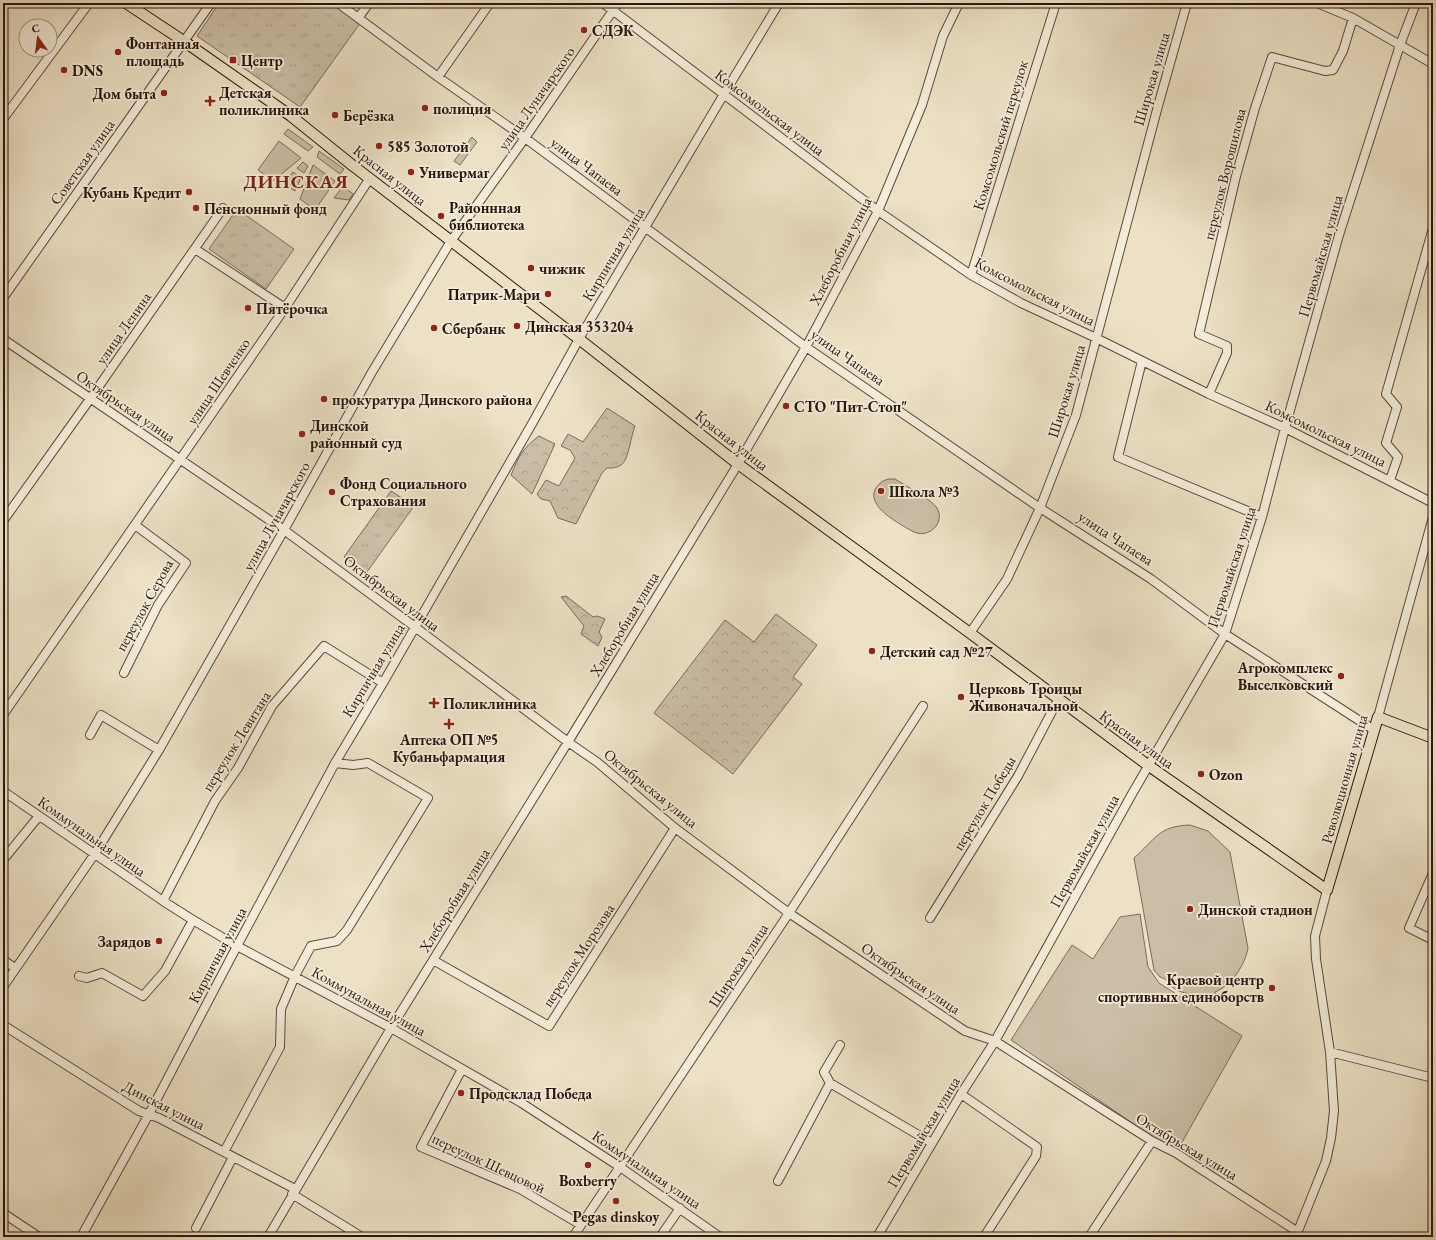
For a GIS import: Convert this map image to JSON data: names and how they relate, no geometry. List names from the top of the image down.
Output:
{
  "streets": {
    "main road": ["Красная улица", "Революционная улица"],
    "street": [
      "Широкая улица",
      "улица Луначарского",
      "Комсомольская улица",
      "Комсомольский переулок",
      "Советская улица",
      "улица Чапаева",
      "переулок Ворошилова",
      "Хлеборобная улица",
      "Кирпичная улица",
      "Первомайская улица",
      "улица Ленина",
      "улица Шевченко",
      "Октябрьская улица",
      "переулок Серова",
      "переулок Левитана",
      "переулок Победы",
      "Коммунальная улица",
      "переулок Морозова",
      "Динская улица",
      "переулок Шевцовой"
    ]
  },
  "crossings": [
    ["Широкая улица", "Комсомольская улица"],
    ["Широкая улица", "улица Чапаева"],
    ["Широкая улица", "Красная улица"],
    ["Широкая улица", "Октябрьская улица"],
    ["Широкая улица", "Коммунальная улица"],
    ["Широкая улица", "переулок Шевцовой"],
    ["улица Луначарского", "Комсомольская улица"],
    ["улица Луначарского", "улица Чапаева"],
    ["улица Луначарского", "Красная улица"],
    ["улица Луначарского", "Октябрьская улица"],
    ["улица Луначарского", "Коммунальная улица"],
    ["Комсомольская улица", "Комсомольский переулок"],
    ["Комсомольская улица", "переулок Ворошилова"],
    ["Комсомольская улица", "Хлеборобная улица"],
    ["Комсомольская улица", "Кирпичная улица"],
    ["Комсомольская улица", "Первомайская улица"],
    ["Советская улица", "Красная улица"],
    ["улица Чапаева", "Хлеборобная улица"],
    ["улица Чапаева", "Кирпичная улица"],
    ["улица Чапаева", "Первомайская улица"],
    ["улица Чапаева", "Революционная улица"],
    ["Красная улица", "Хлеборобная улица"],
    ["Красная улица", "Кирпичная улица"],
    ["Красная улица", "Первомайская улица"],
    ["Красная улица", "улица Шевченко"],
    ["Красная улица", "Революционная улица"],
    ["Красная улица", "переулок Победы"],
    ["Хлеборобная улица", "Октябрьская улица"],
    ["Хлеборобная улица", "Коммунальная улица"],
    ["Хлеборобная улица", "переулок Морозова"],
    ["Хлеборобная улица", "Динская улица"],
    ["Кирпичная улица", "Октябрьская улица"],
    ["Кирпичная улица", "переулок Левитана"],
    ["Кирпичная улица", "Коммунальная улица"],
    ["Кирпичная улица", "Динская улица"],
    ["Первомайская улица", "Октябрьская улица"],
    ["улица Ленина", "Октябрьская улица"],
    ["улица Шевченко", "Октябрьская улица"],
    ["улица Шевченко", "переулок Серова"],
    ["Октябрьская улица", "Революционная улица"],
    ["Октябрьская улица", "переулок Морозова"],
    ["переулок Левитана", "Коммунальная улица"],
    ["Коммунальная улица", "переулок Шевцовой"]
  ],
  "districts": ["ДИНСКАЯ"],
  "places": {
    "other": [
      "СДЭК",
      "Фонтанная площадь",
      "DNS",
      "Дом быта",
      "полиция",
      "Берёзка",
      "585 Золотой",
      "Универмаг",
      "Кубань Кредит",
      "Пенсионный фонд",
      "Районнная библиотека",
      "чижик",
      "Патрик-Мари",
      "Пятёрочка",
      "Динская 353204",
      "Сбербанк",
      "прокуратура Динского района",
      "СТО \"Пит-Стоп\"",
      "Динской районный суд",
      "Школа №3",
      "Фонд Социального Страхования",
      "Детский сад №27",
      "Агрокомплекс Выселковский",
      "Церковь Троицы Живоначальной",
      "Ozon",
      "Динской стадион",
      "Зарядов",
      "Краевой центр спортивных единоборств",
      "Продсклад Победа",
      "Boxberry",
      "Pegas dinskoy"
    ],
    "transit": ["Центр"],
    "health": ["Детская поликлиника", "Поликлиника", "Аптека ОП №5 Кубаньфармация"]
  },
  "north": "top"
}
